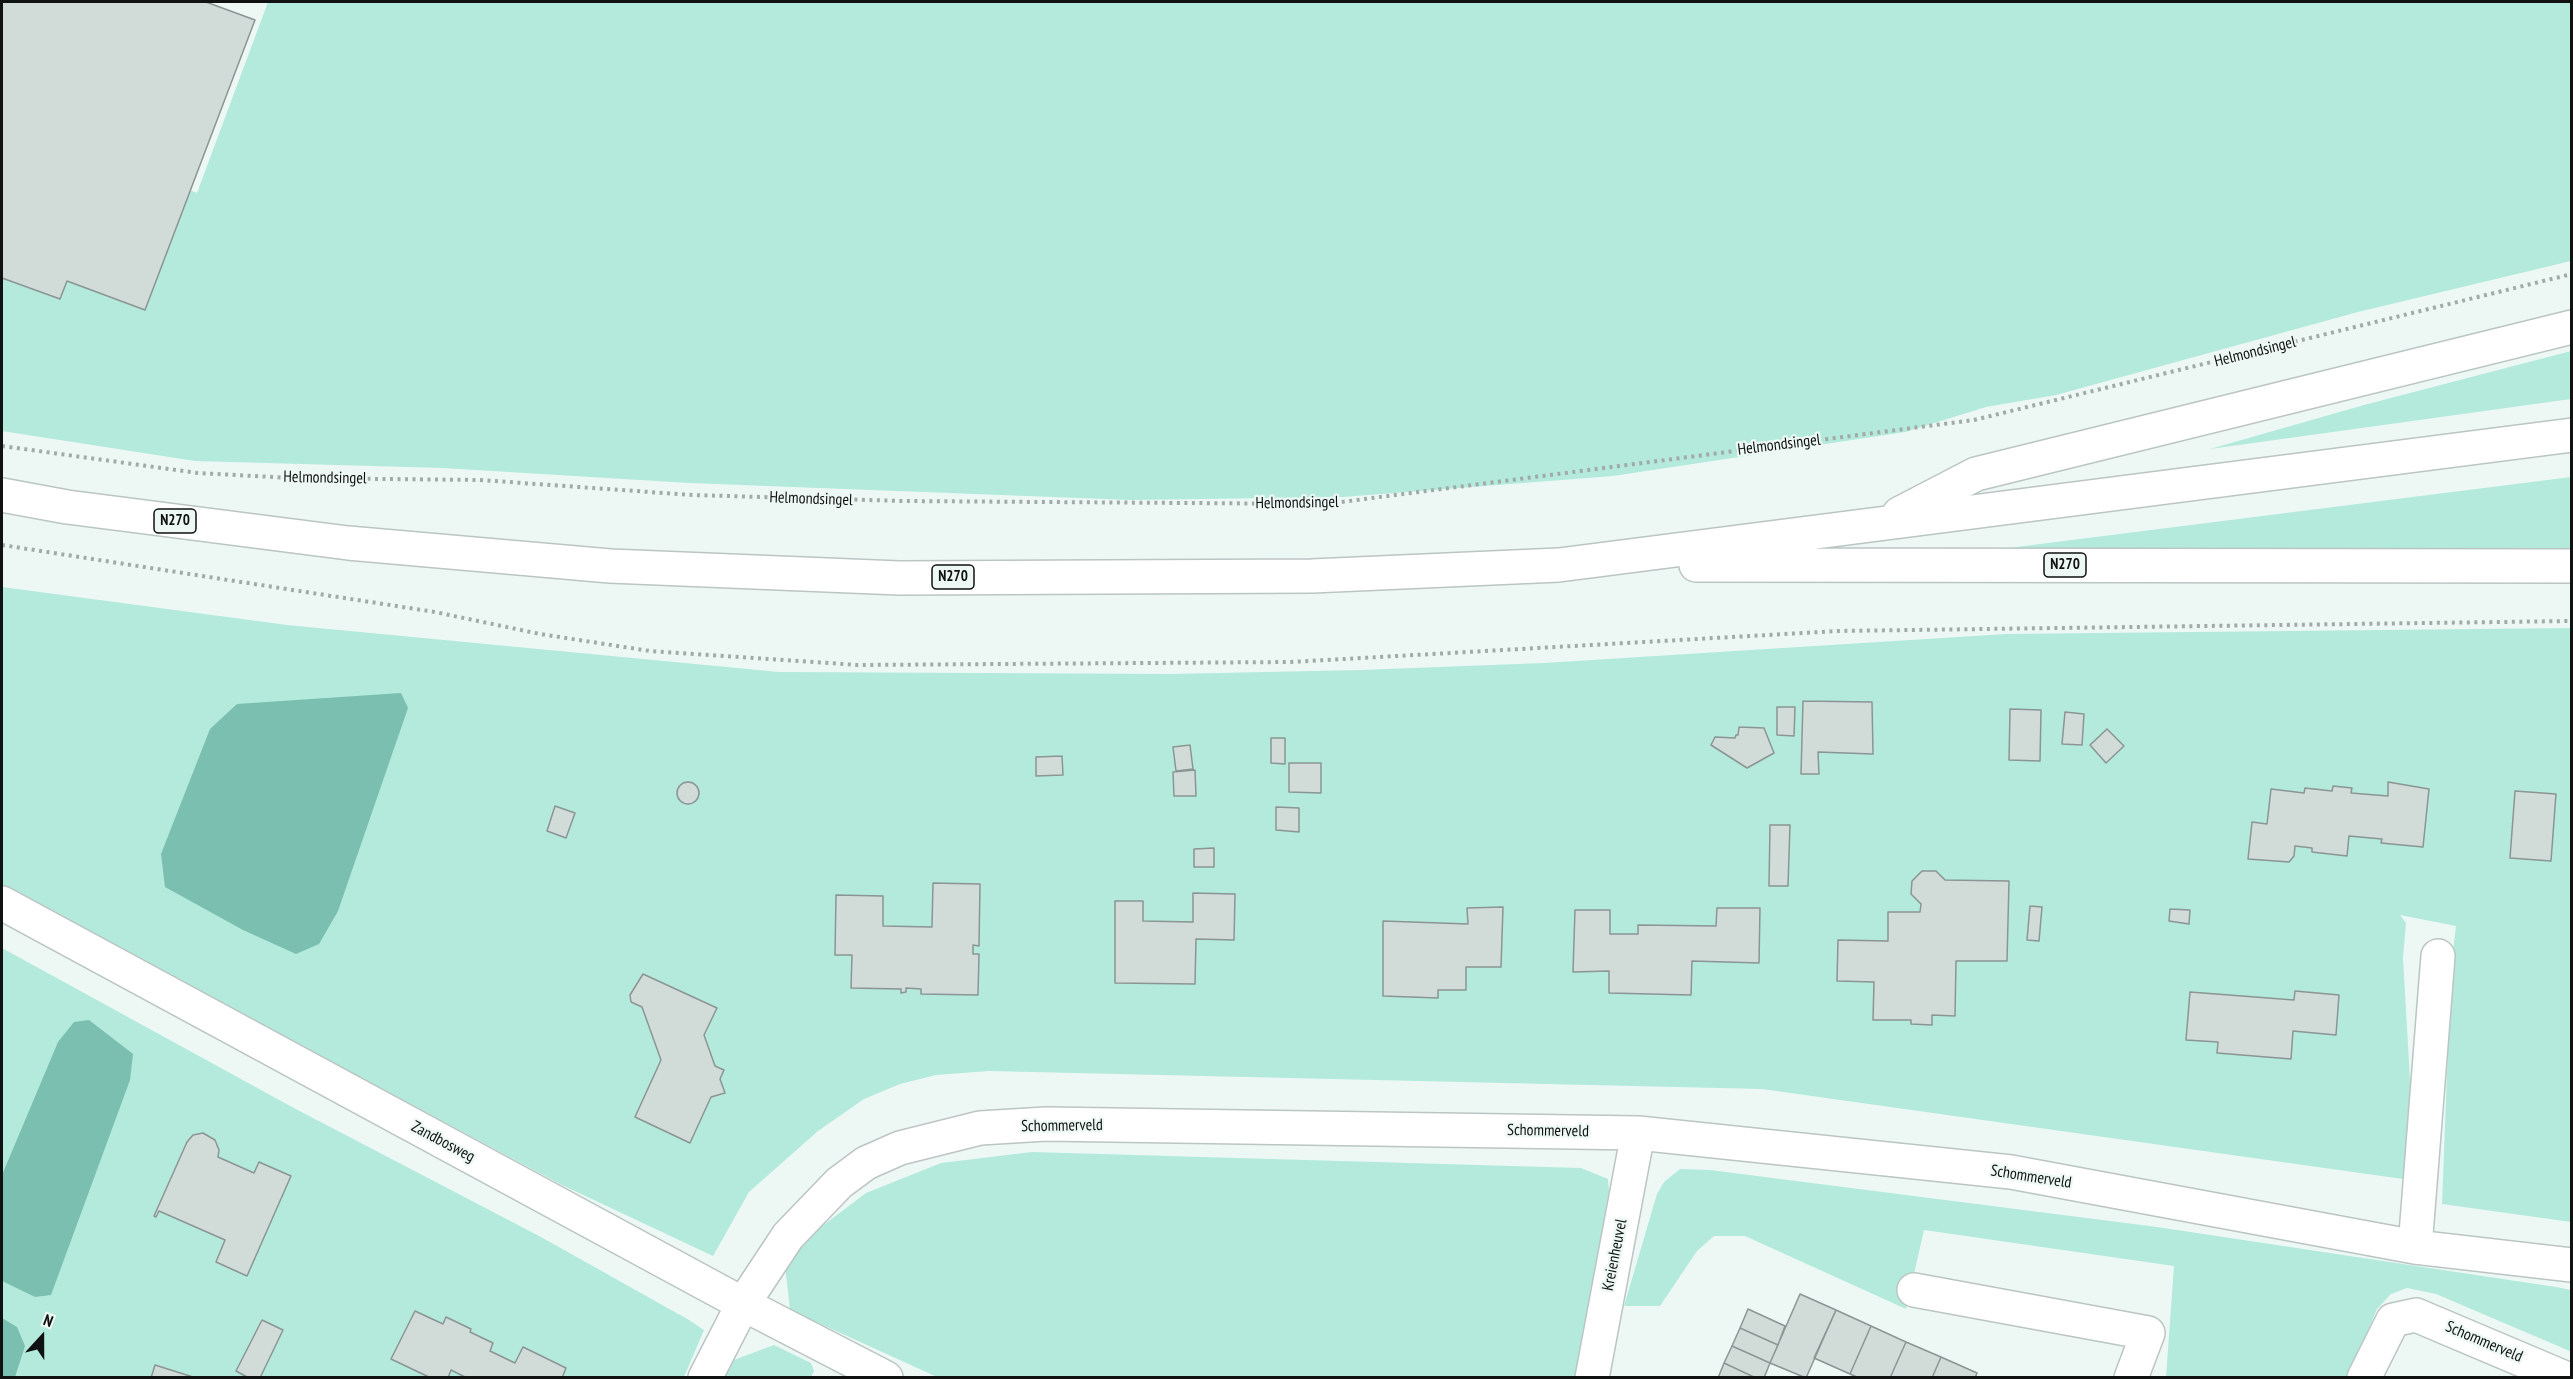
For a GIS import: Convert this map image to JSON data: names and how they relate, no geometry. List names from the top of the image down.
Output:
{
  "streets": {
    "main road": [
      "N270",
      "Schommerveld",
      "Zandbosweg",
      "Kreienheuvel"
    ],
    "path": ["Helmondsingel"]
  },
  "crossings": [
    ["Schommerveld", "Zandbosweg"],
    ["Schommerveld", "Kreienheuvel"]
  ],
  "north": "top"
}
